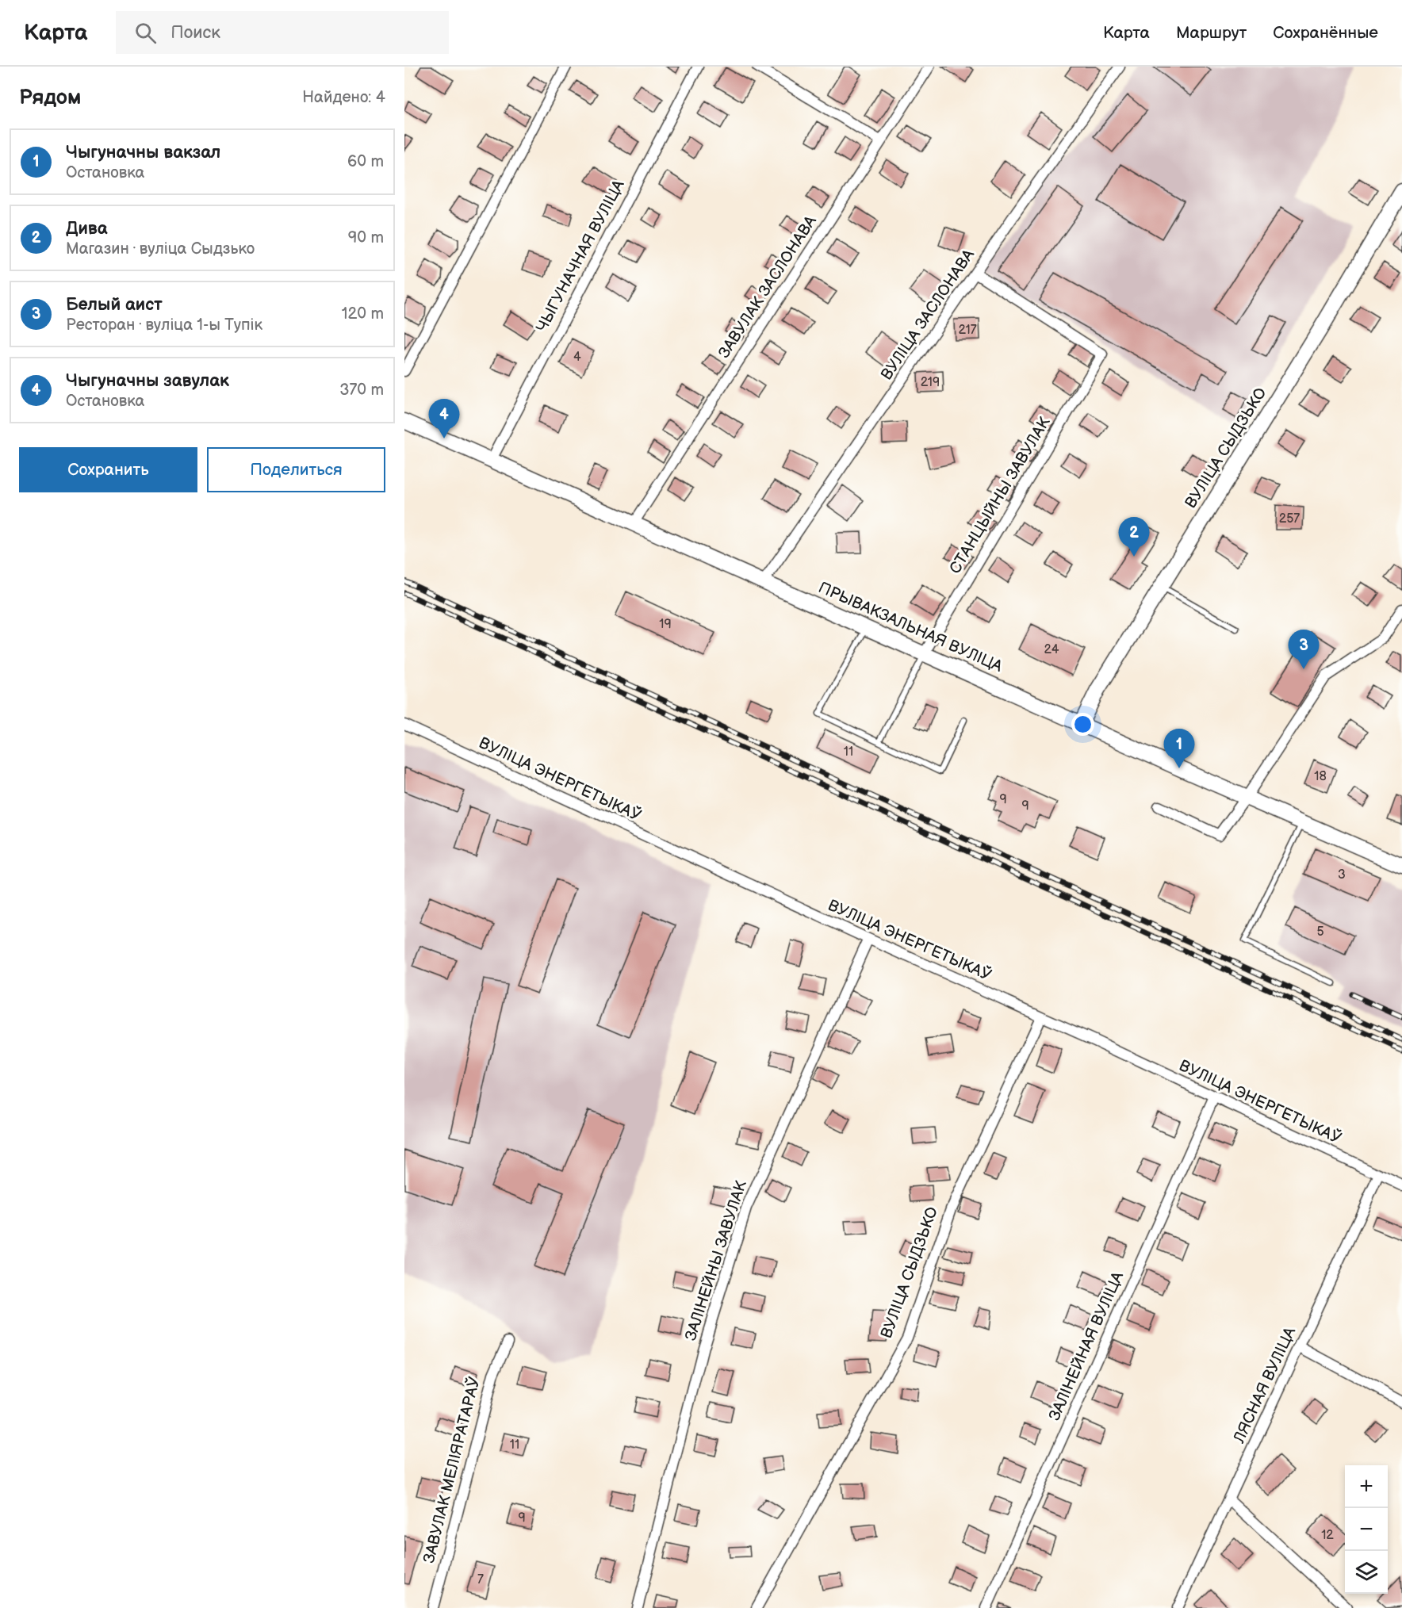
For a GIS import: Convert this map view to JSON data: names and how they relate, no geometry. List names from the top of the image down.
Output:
{
  "streets": {
    "main road": ["ВУЛІЦА СЫДЗЬКО", "ПРЫВАКЗАЛЬНАЯ ВУЛІЦА"],
    "street": [
      "ЧЫГУНАЧНАЯ ВУЛІЦА",
      "ЗАВУЛАК ЗАСЛОНАВА",
      "ВУЛІЦА ЗАСЛОНАВА",
      "СТАНЦЫЙНЫ ЗАВУЛАК",
      "ВУЛІЦА ЭНЕРГЕТЫКАЎ",
      "ЗАЛІНЕЙНЫ ЗАВУЛАК",
      "ЗАЛІНЕЙНАЯ ВУЛІЦА",
      "ЛЯСНАЯ ВУЛІЦА",
      "ЗАВУЛАК МЕЛІЯРАТАРАЎ"
    ]
  },
  "crossings": [
    ["ЧЫГУНАЧНАЯ ВУЛІЦА", "ПРЫВАКЗАЛЬНАЯ ВУЛІЦА"],
    ["ЗАВУЛАК ЗАСЛОНАВА", "ПРЫВАКЗАЛЬНАЯ ВУЛІЦА"],
    ["ВУЛІЦА ЗАСЛОНАВА", "СТАНЦЫЙНЫ ЗАВУЛАК"],
    ["ВУЛІЦА ЗАСЛОНАВА", "ПРЫВАКЗАЛЬНАЯ ВУЛІЦА"],
    ["ВУЛІЦА СЫДЗЬКО", "ПРЫВАКЗАЛЬНАЯ ВУЛІЦА"],
    ["ВУЛІЦА СЫДЗЬКО", "ВУЛІЦА ЭНЕРГЕТЫКАЎ"],
    ["СТАНЦЫЙНЫ ЗАВУЛАК", "ПРЫВАКЗАЛЬНАЯ ВУЛІЦА"],
    ["ВУЛІЦА ЭНЕРГЕТЫКАЎ", "ЗАЛІНЕЙНЫ ЗАВУЛАК"],
    ["ВУЛІЦА ЭНЕРГЕТЫКАЎ", "ЗАЛІНЕЙНАЯ ВУЛІЦА"],
    ["ВУЛІЦА ЭНЕРГЕТЫКАЎ", "ЛЯСНАЯ ВУЛІЦА"]
  ],
  "house_numbers": [
    "217",
    "4",
    "219",
    "257",
    "19",
    "24",
    "11",
    "18",
    "9",
    "9",
    "3",
    "5",
    "11",
    "9",
    "12",
    "7"
  ],
  "page": {
    "header": "Карта",
    "search": "Поиск",
    "nav": ["Карта", "Маршрут", "Сохранённые"],
    "heading": ["Рядом", "Найдено: 4"],
    "list": [
      {
        "mark": "1",
        "name": "Чыгуначны вакзал",
        "note": "Остановка",
        "value": "60 m"
      },
      {
        "mark": "2",
        "name": "Дива",
        "note": "Магазин · вуліца Сыдзько",
        "value": "90 m"
      },
      {
        "mark": "3",
        "name": "Белый аист",
        "note": "Ресторан · вуліца 1-ы Тупік",
        "value": "120 m"
      },
      {
        "mark": "4",
        "name": "Чыгуначны завулак",
        "note": "Остановка",
        "value": "370 m"
      }
    ],
    "pins": [
      "4",
      "2",
      "3",
      "1"
    ],
    "buttons": ["Сохранить", "Поделиться"],
    "map_buttons": ["+", "−"]
  }
}
